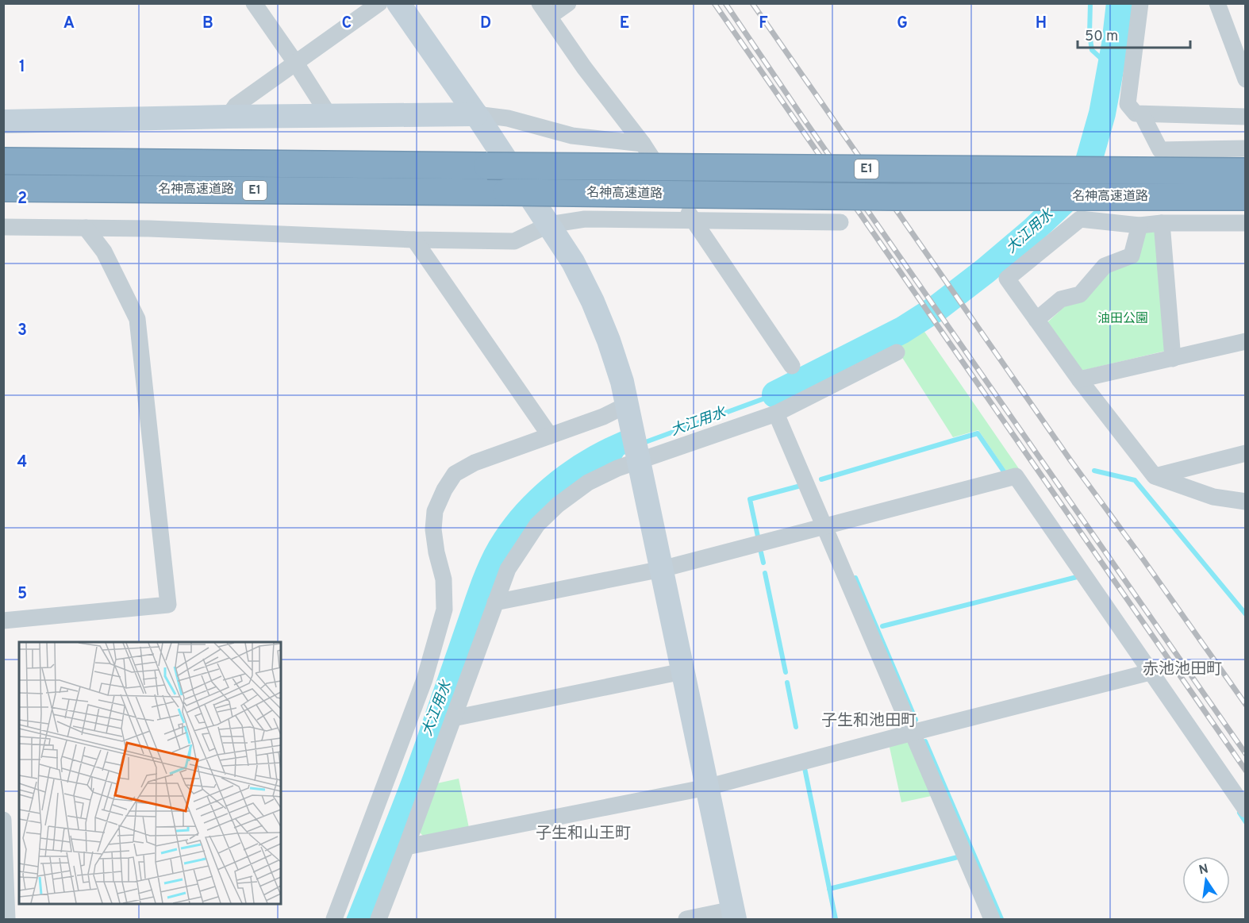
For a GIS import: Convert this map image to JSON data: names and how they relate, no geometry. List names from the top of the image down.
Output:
{
  "streets": {
    "highway": ["E1", "名神高速道路"]
  },
  "districts": ["赤池池田町", "子生和池田町", "子生和山王町"],
  "water": ["大江用水"],
  "parks": ["油田公園"],
  "scale_bar": "50 m",
  "north": "top",
  "grid": {
    "columns": [
      "A",
      "B",
      "C",
      "D",
      "E",
      "F",
      "G",
      "H"
    ],
    "rows": [
      "1",
      "2",
      "3",
      "4",
      "5"
    ]
  }
}
